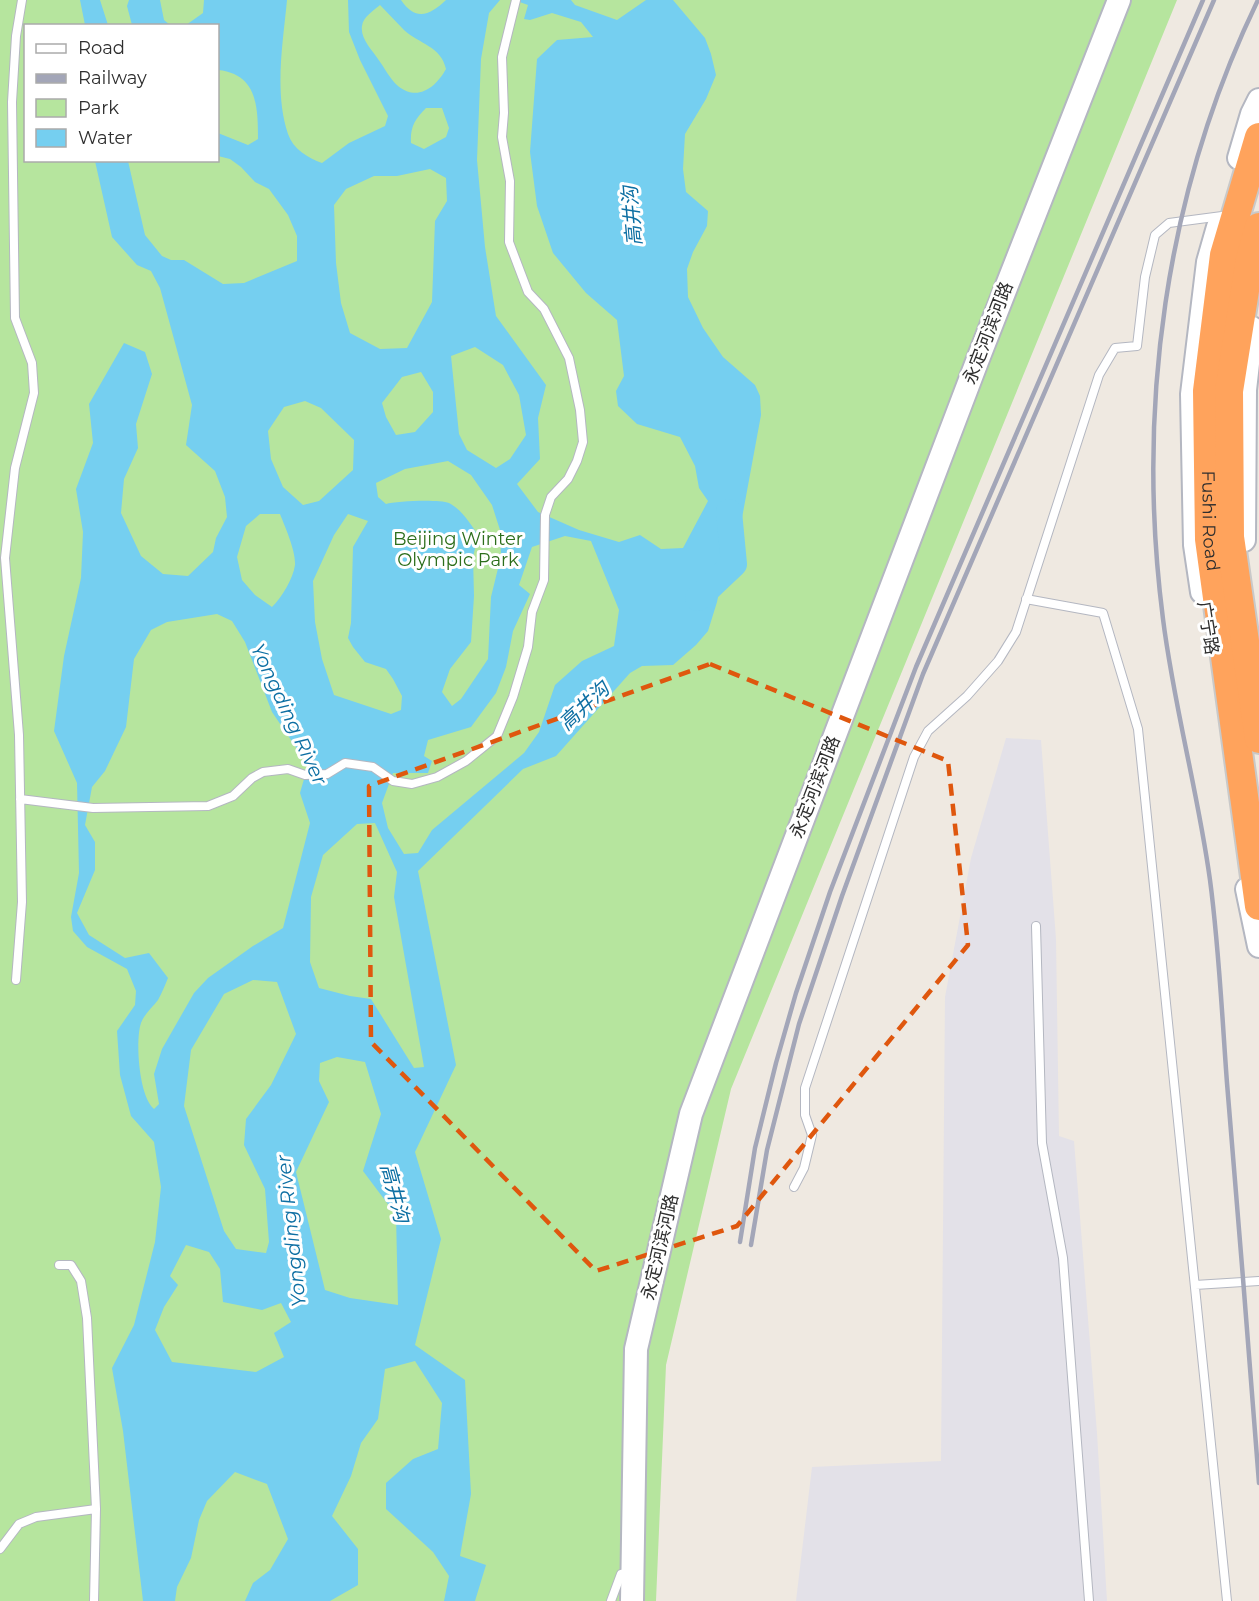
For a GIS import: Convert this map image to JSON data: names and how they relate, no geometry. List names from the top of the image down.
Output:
{
  "streets": {
    "highway": ["Fushi Road"],
    "street": ["永定河滨河路", "广宁路"]
  },
  "water": ["高井沟", "Yongding River"],
  "parks": ["Beijing Winter Olympic Park"],
  "legend": [
    "Road",
    "Railway",
    "Park",
    "Water"
  ]
}
